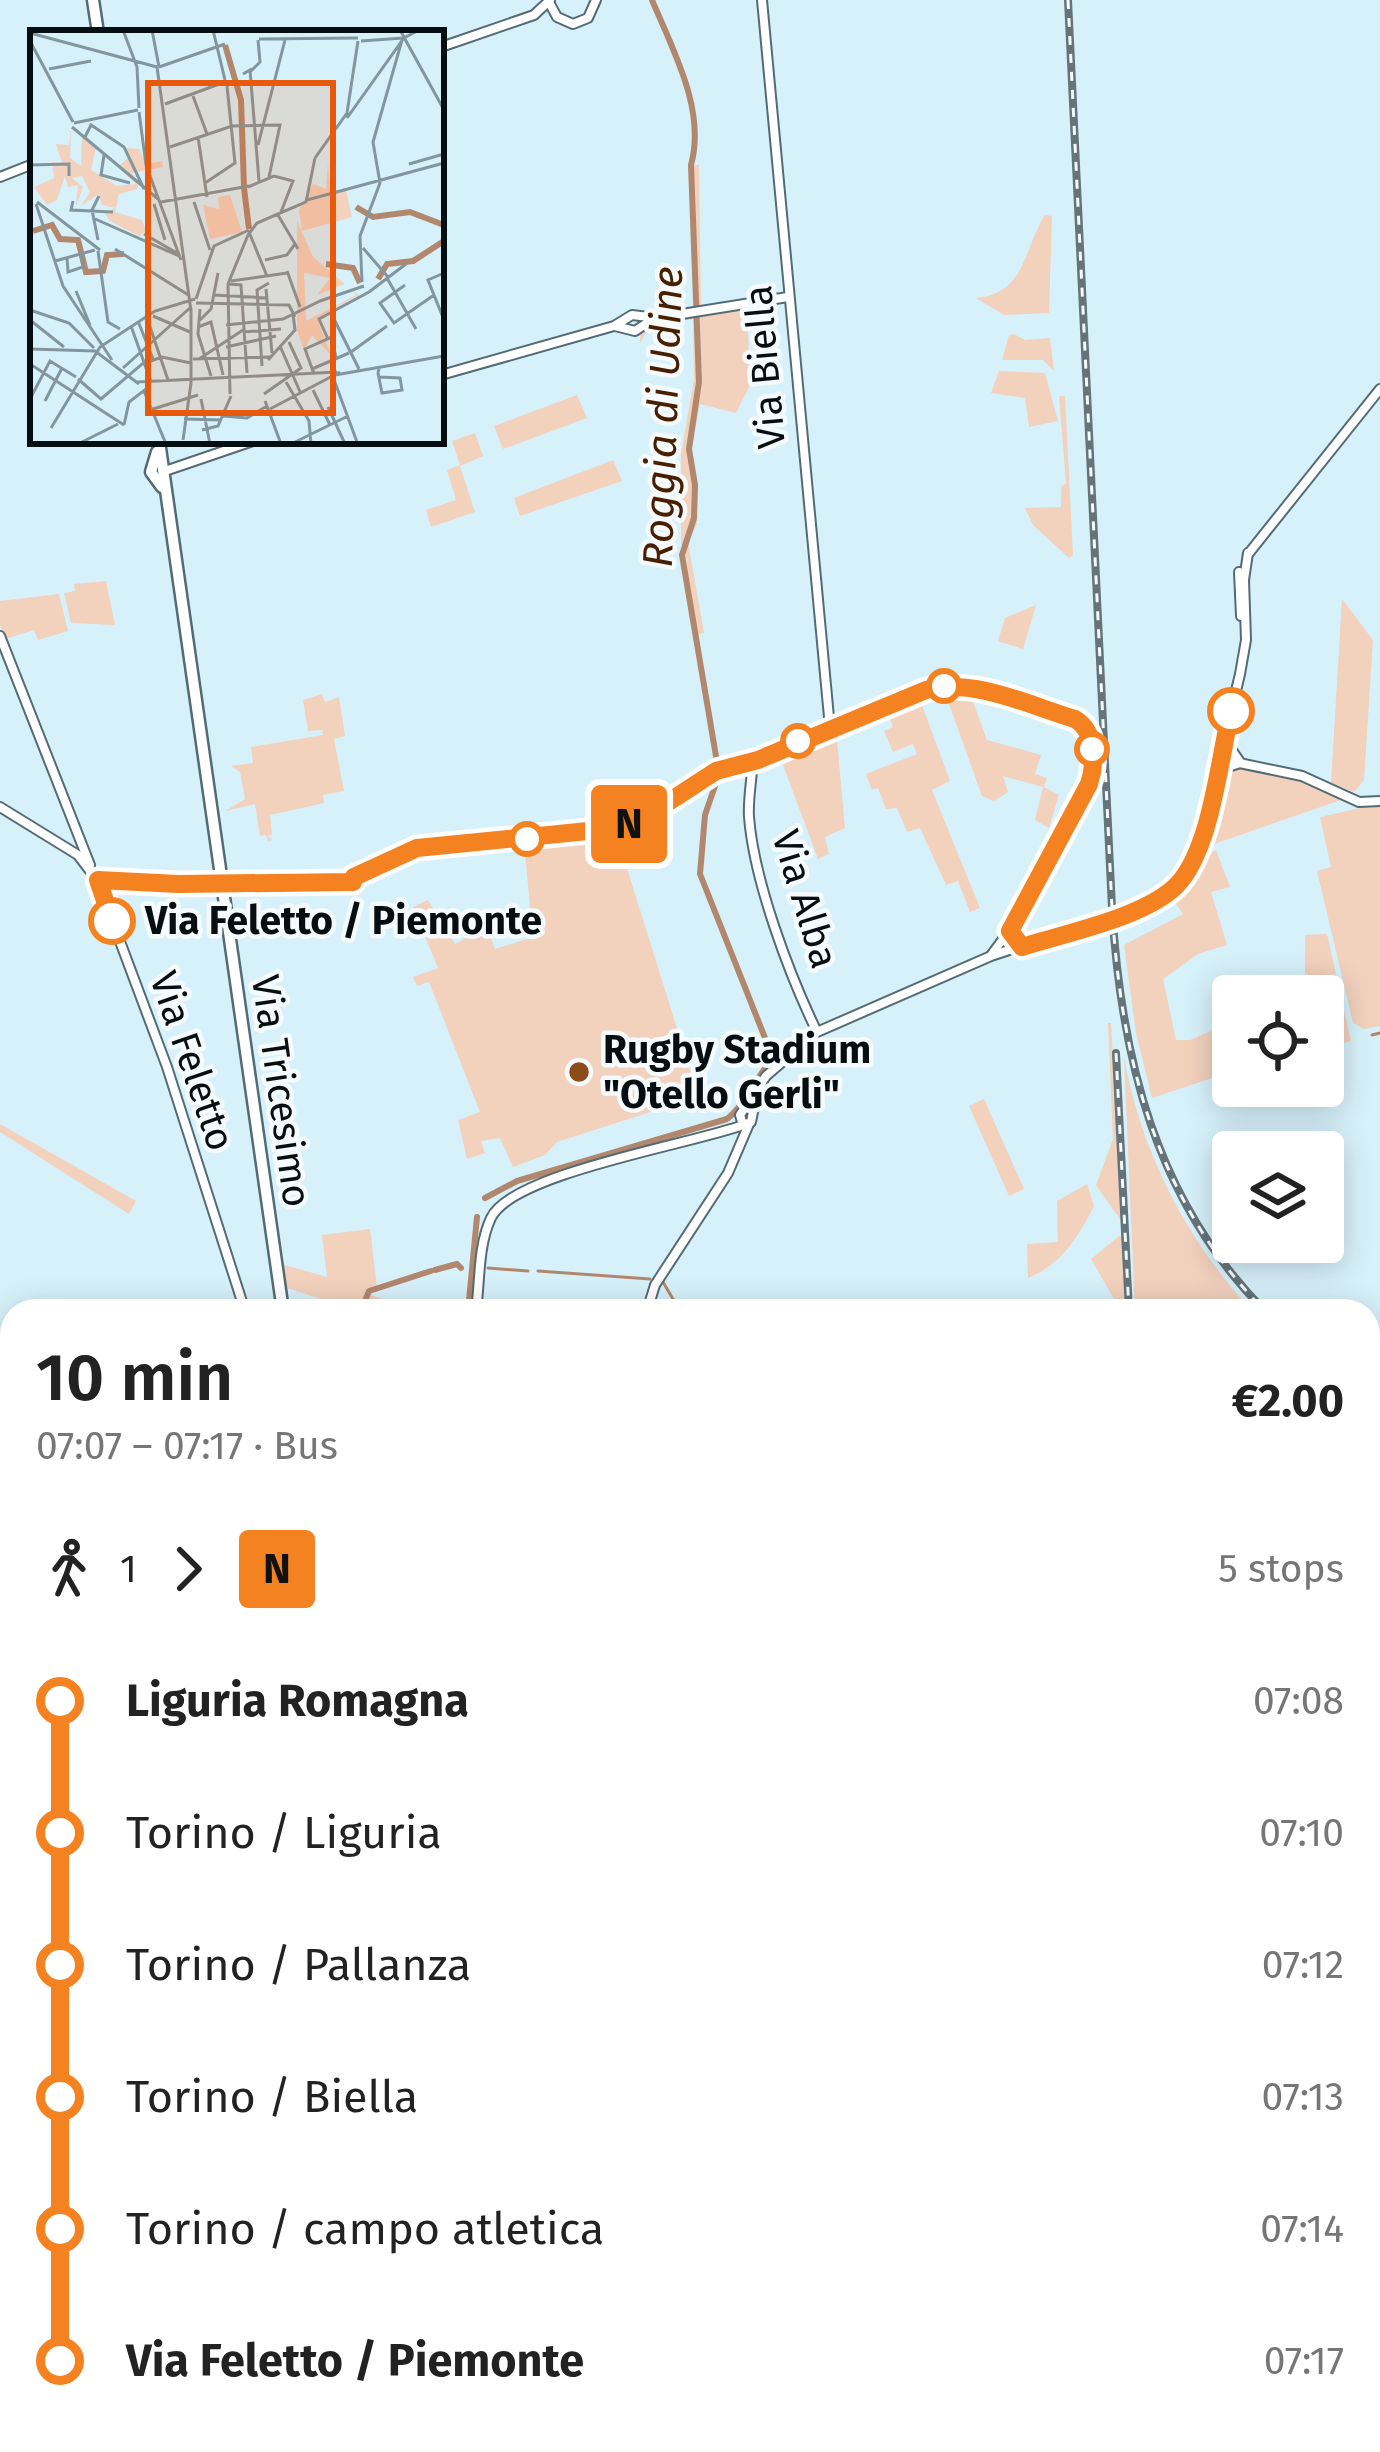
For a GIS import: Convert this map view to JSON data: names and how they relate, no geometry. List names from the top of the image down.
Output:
{
  "streets": {
    "main road": [
      "Via Biella",
      "Via Alba",
      "Via Feletto",
      "Via Tricesimo"
    ]
  },
  "crossings": [
    ["Via Biella", "Via Alba"]
  ],
  "water": ["Roggia di Udine"],
  "places": ["Via Feletto / Piemonte", "Rugby Stadium \"Otello Gerli\""],
  "lines": ["bus line N"],
  "page": {
    "on_map": "N",
    "heading": ["10 min", "07:07 – 07:17 · Bus", "€2.00"],
    "legs": ["1", "N", "5 stops"],
    "list": [
      {
        "name": "Liguria Romagna",
        "value": "07:08"
      },
      {
        "name": "Torino / Liguria",
        "value": "07:10"
      },
      {
        "name": "Torino / Pallanza",
        "value": "07:12"
      },
      {
        "name": "Torino / Biella",
        "value": "07:13"
      },
      {
        "name": "Torino / campo atletica",
        "value": "07:14"
      },
      {
        "name": "Via Feletto / Piemonte",
        "value": "07:17"
      }
    ]
  }
}
